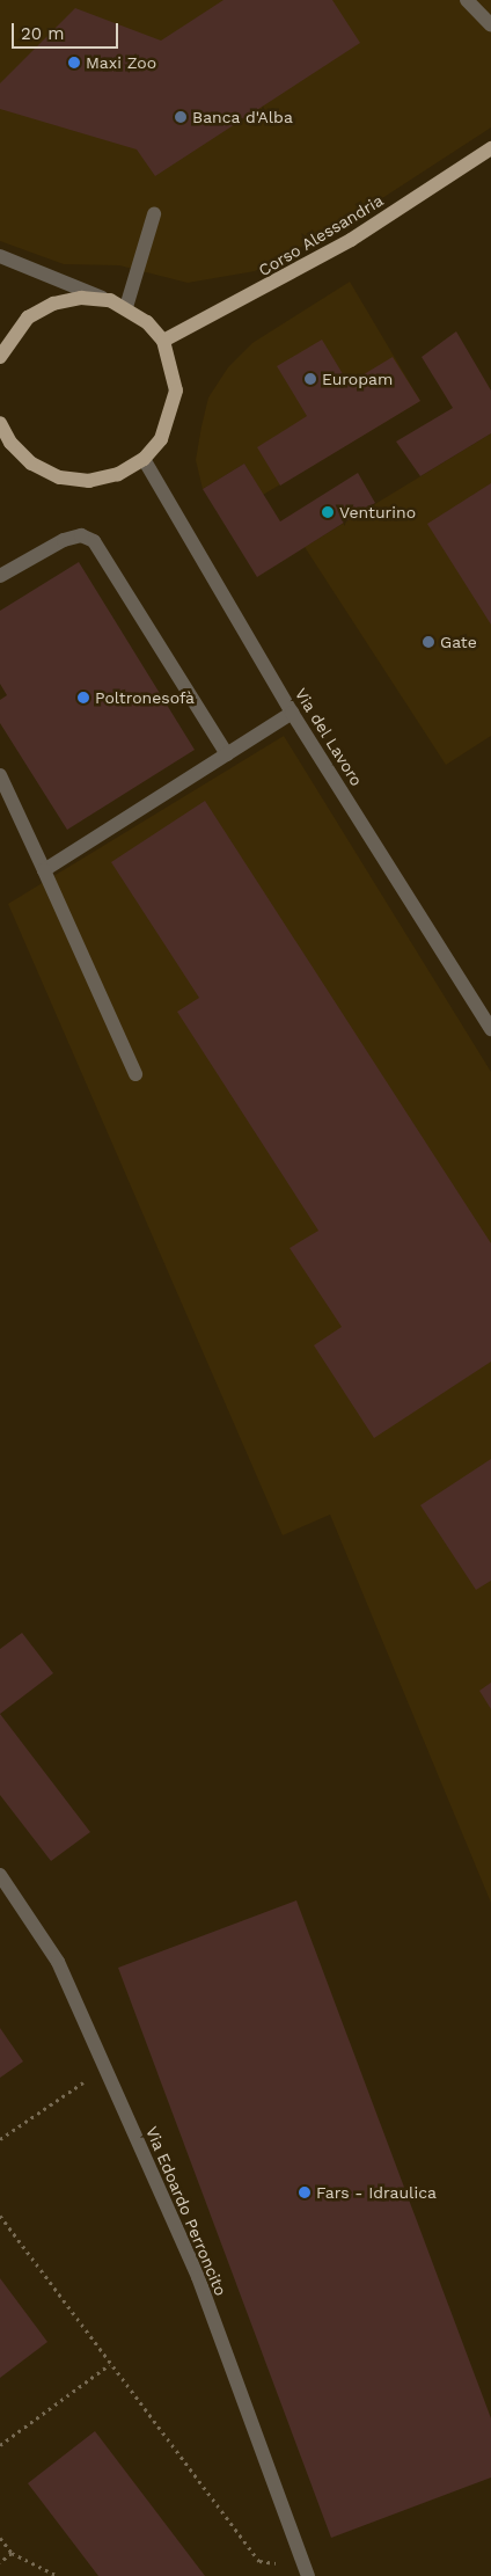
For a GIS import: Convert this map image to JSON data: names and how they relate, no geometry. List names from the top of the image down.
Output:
{
  "streets": {
    "main road": ["Corso Alessandria"],
    "street": ["Via del Lavoro", "Via Edoardo Perroncito"]
  },
  "places": [
    "Maxi Zoo",
    "Banca d'Alba",
    "Europam",
    "Venturino",
    "Gate",
    "Poltronesofà",
    "Fars - Idraulica"
  ],
  "scale_bar": "20 m"
}
